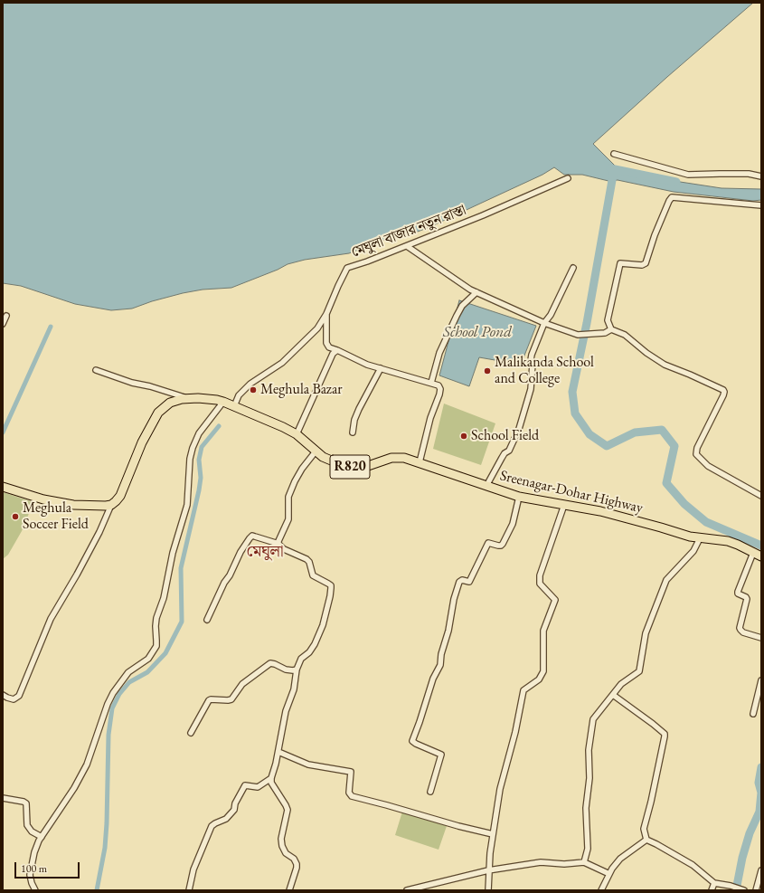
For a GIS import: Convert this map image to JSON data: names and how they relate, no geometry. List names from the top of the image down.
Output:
{
  "streets": {
    "main road": ["R820", "Sreenagar-Dohar Highway"],
    "street": ["মেঘুলা বাজার নতুন রাস্তা"]
  },
  "crossings": [
    ["মেঘুলা বাজার নতুন রাস্তা", "Sreenagar-Dohar Highway"]
  ],
  "districts": ["মেঘুলা"],
  "water": ["School Pond"],
  "places": [
    "Malikanda School and College",
    "Meghula Bazar",
    "School Field",
    "Meghula Soccer Field"
  ],
  "scale_bar": "100 m"
}
